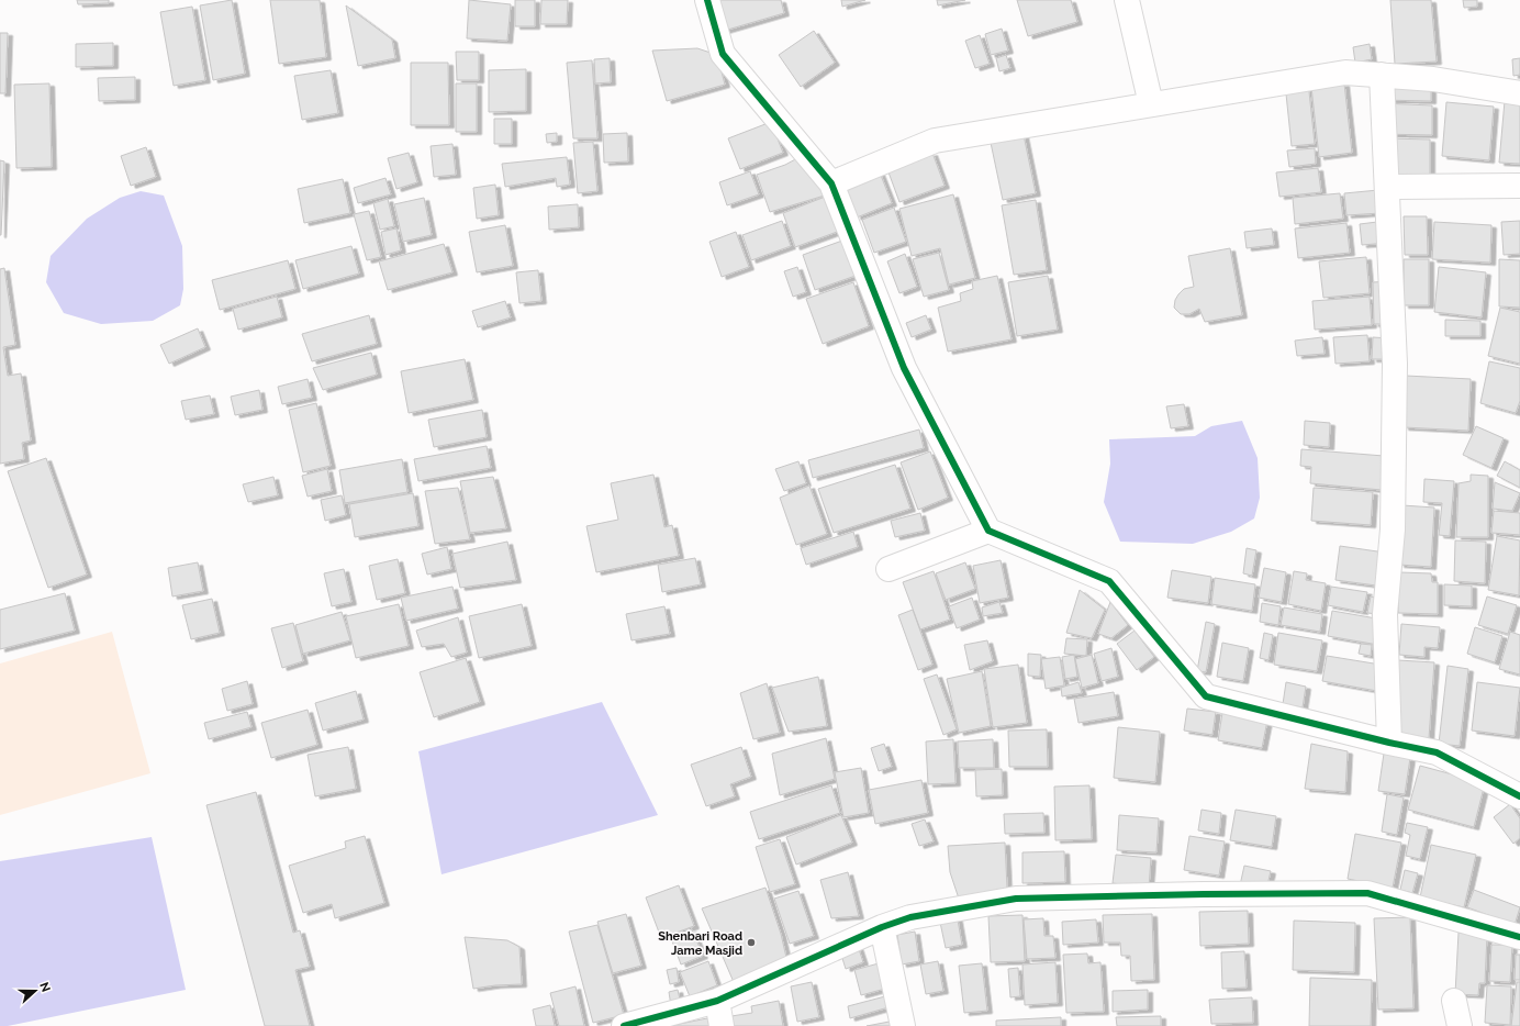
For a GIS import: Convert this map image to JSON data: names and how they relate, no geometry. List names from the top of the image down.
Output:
{
  "places": ["Shenbari Road Jame Masjid"],
  "north": "right"
}
